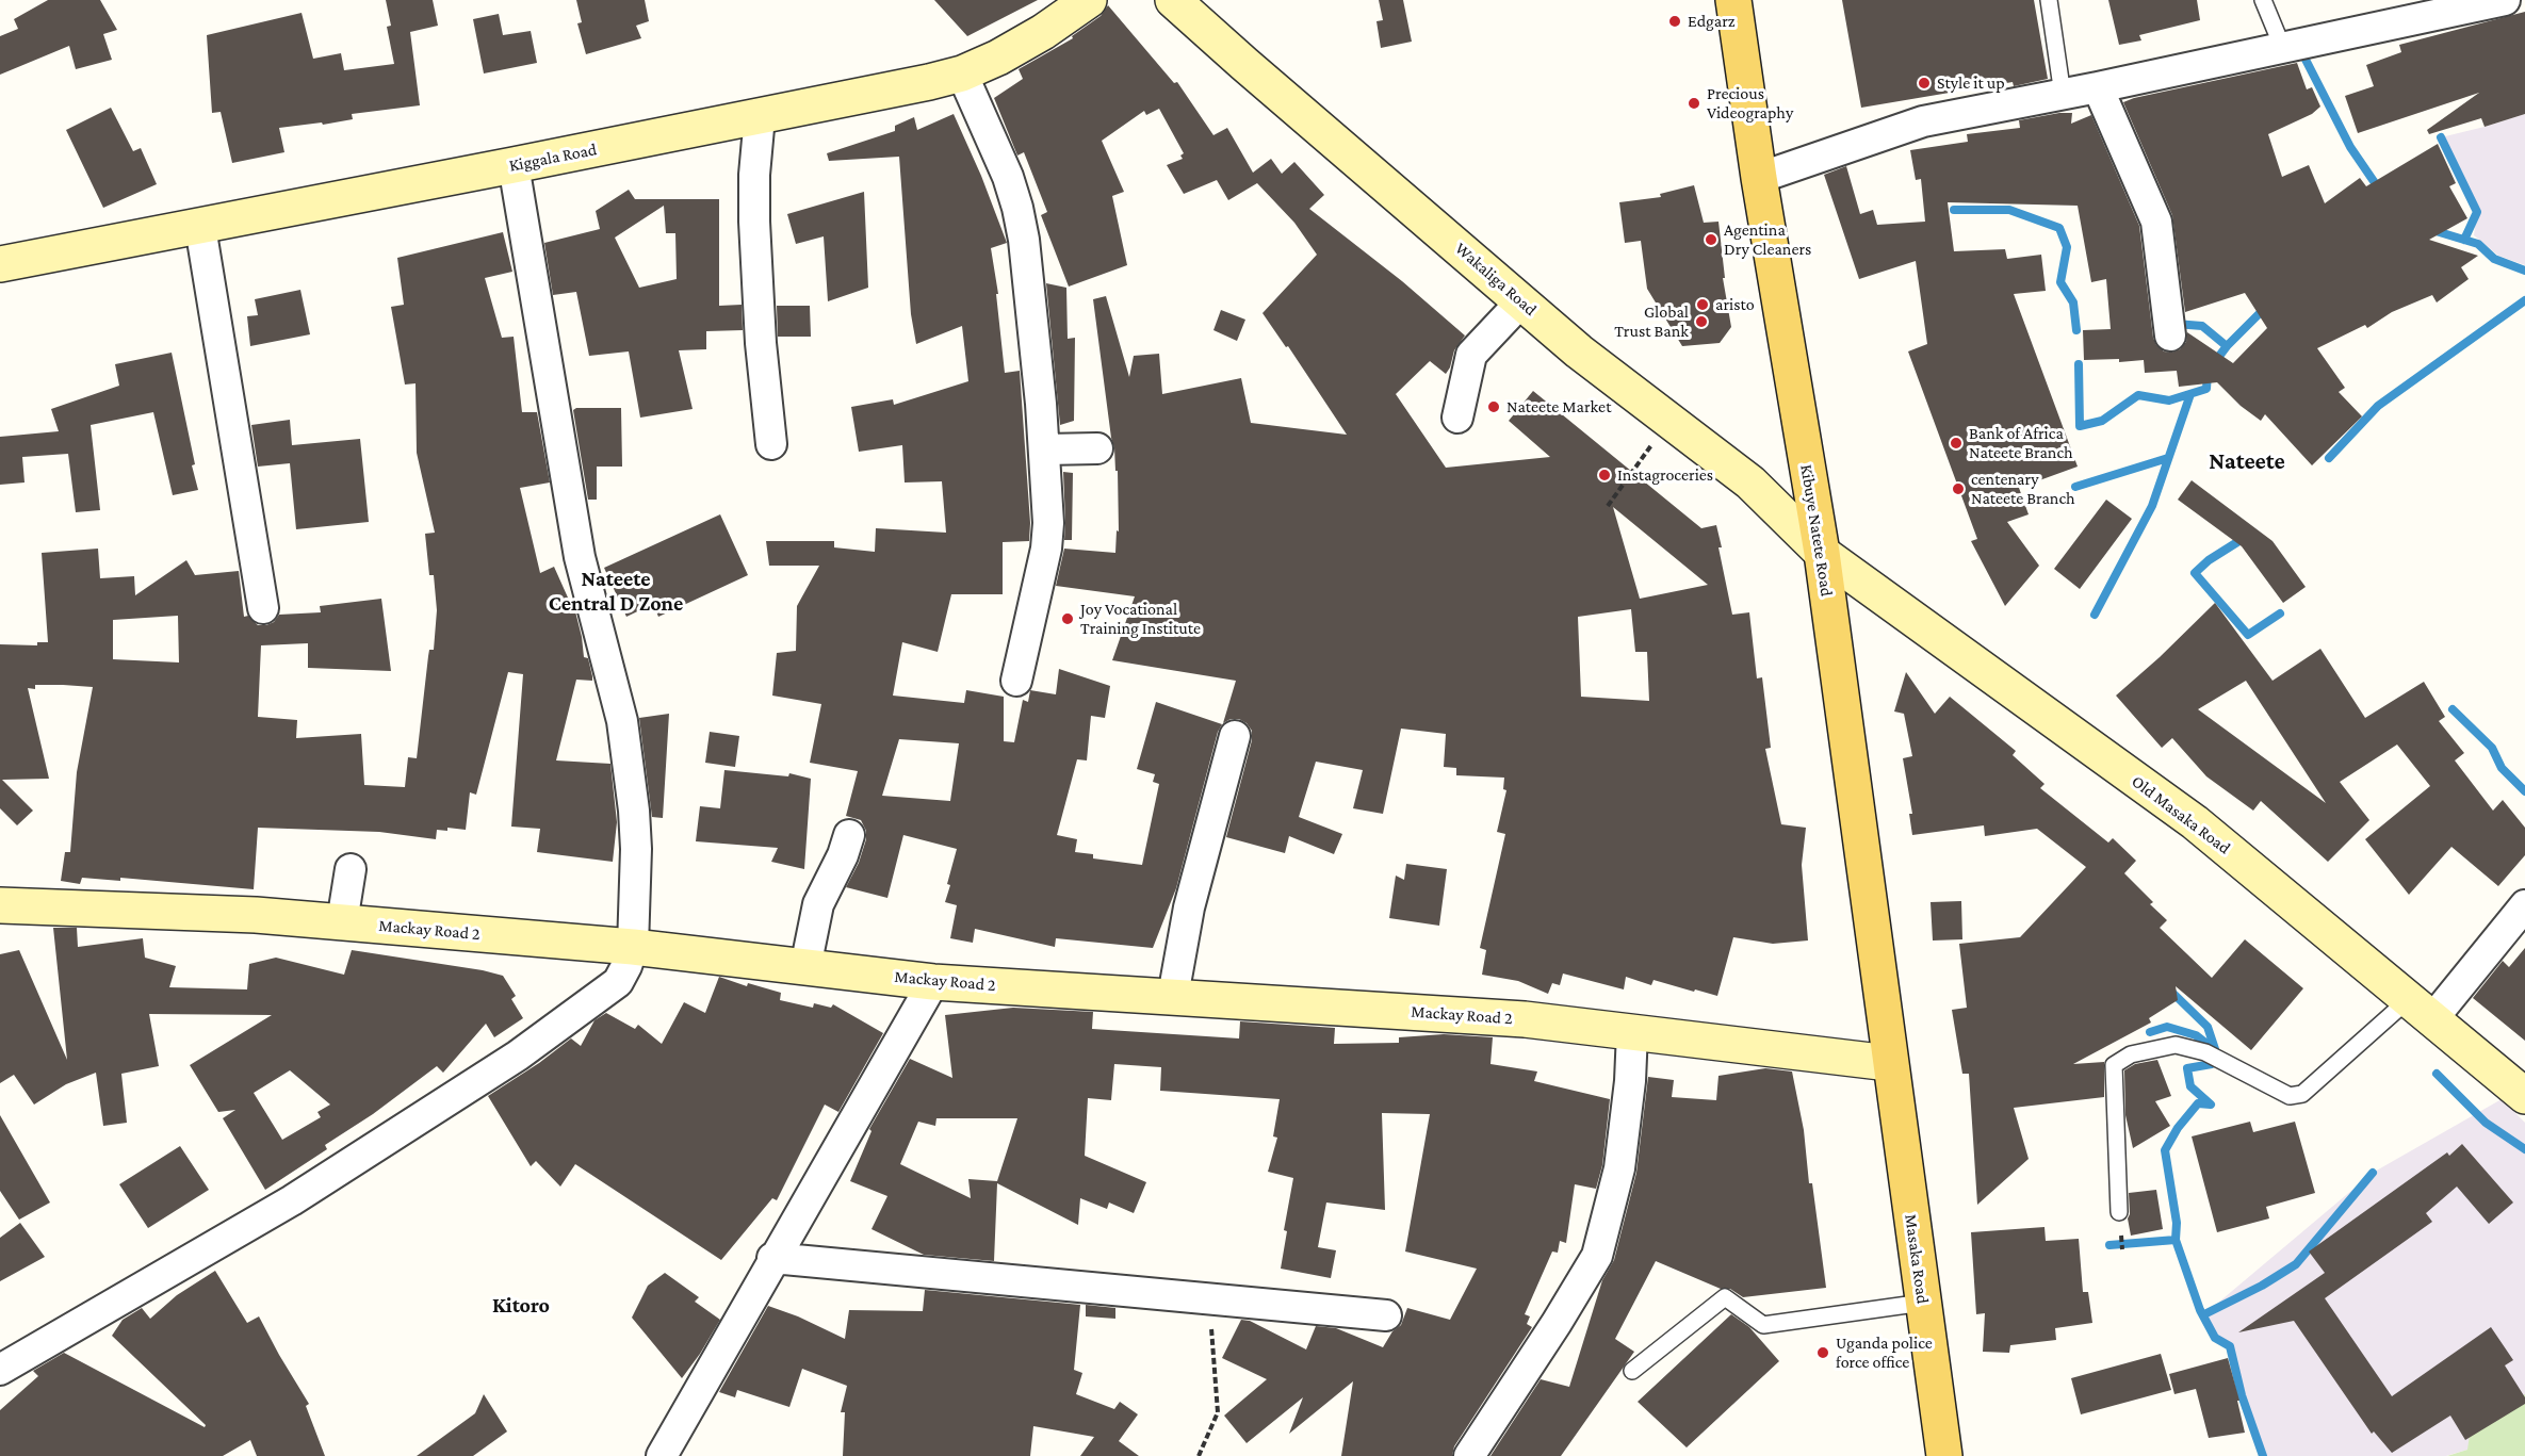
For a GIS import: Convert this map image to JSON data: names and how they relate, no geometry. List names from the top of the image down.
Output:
{
  "streets": {
    "main road": ["Kibuye Natete Road", "Masaka Road"],
    "street": [
      "Kiggala Road",
      "Wakaliga Road",
      "Old Masaka Road",
      "Mackay Road 2"
    ]
  },
  "crossings": [
    ["Wakaliga Road", "Kibuye Natete Road"],
    ["Wakaliga Road", "Old Masaka Road"],
    ["Kibuye Natete Road", "Old Masaka Road"],
    ["Kibuye Natete Road", "Mackay Road 2"],
    ["Kibuye Natete Road", "Masaka Road"],
    ["Mackay Road 2", "Masaka Road"]
  ],
  "districts": ["Nateete", "Nateete Central D Zone", "Kitoro"],
  "places": [
    "Edgarz",
    "Style it up",
    "Precious Videography",
    "Agentina Dry Cleaners",
    "aristo",
    "Global Trust Bank",
    "Nateete Market",
    "Bank of Africa Nateete Branch",
    "Instagroceries",
    "centenary Nateete Branch",
    "Joy Vocational Training Institute",
    "Uganda police force office"
  ]
}
